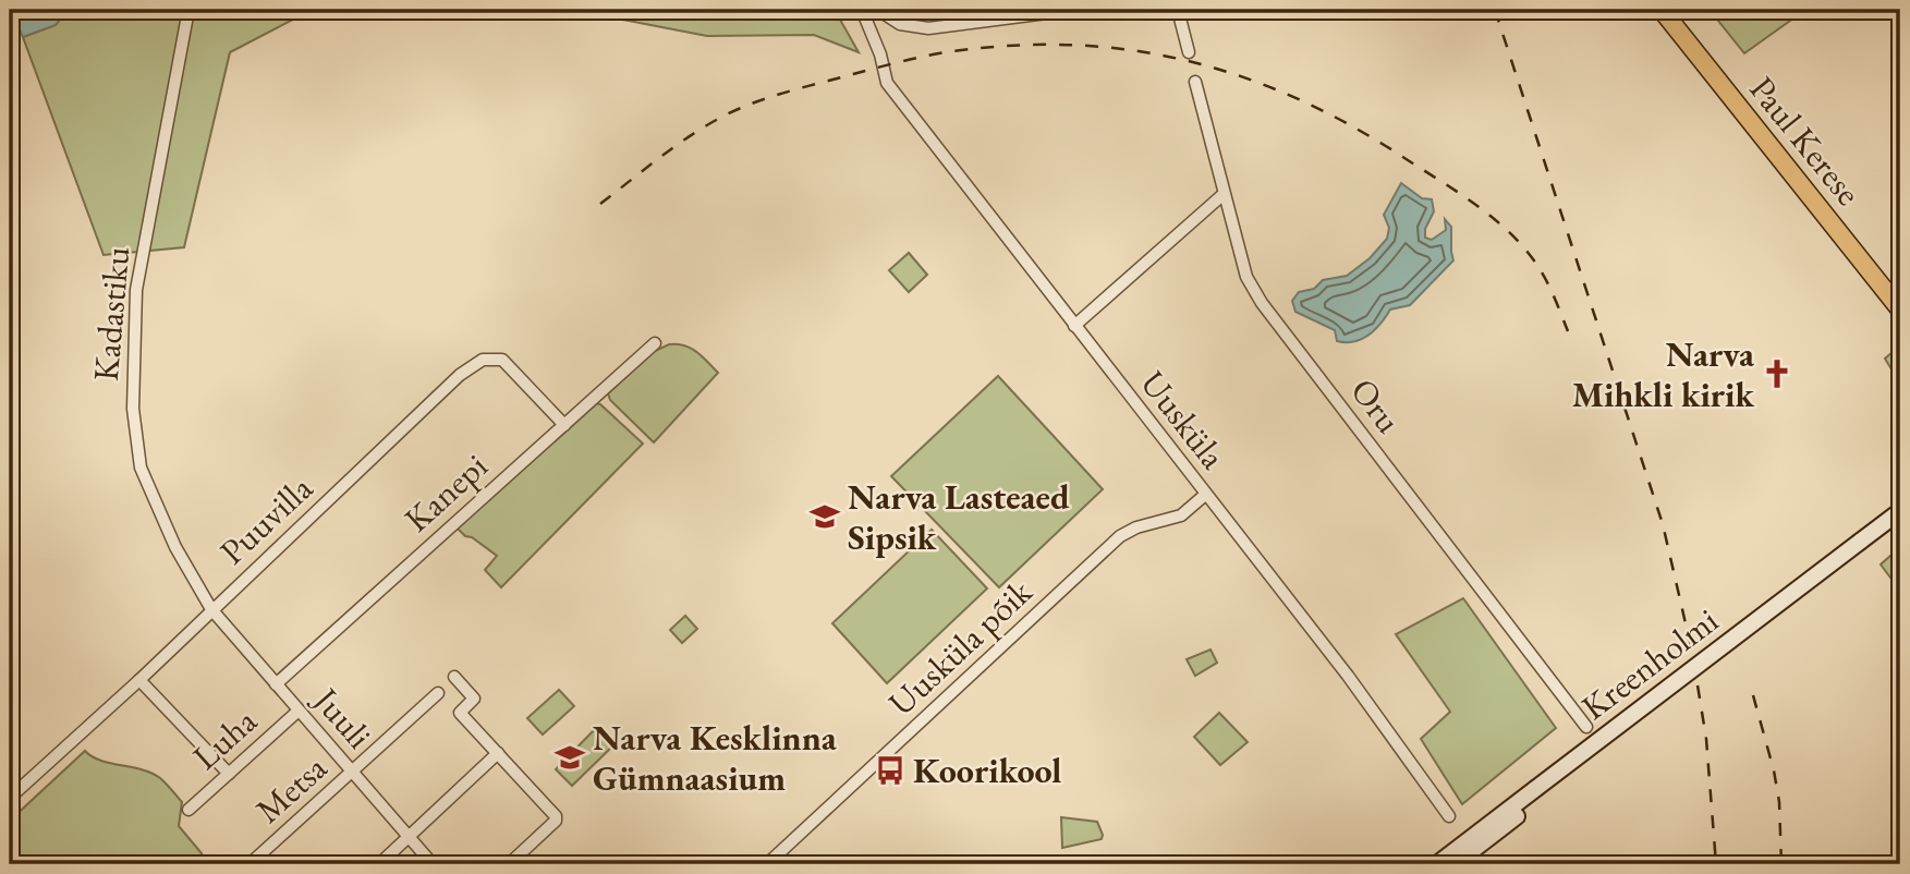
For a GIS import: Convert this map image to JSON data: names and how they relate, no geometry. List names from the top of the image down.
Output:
{
  "streets": {
    "highway": ["Paul Kerese"],
    "main road": ["Kreenholmi"],
    "street": [
      "Kadastiku",
      "Oru",
      "Uusküla",
      "Kanepi",
      "Puuvilla",
      "Uusküla põik",
      "Juuli",
      "Luha",
      "Metsa"
    ]
  },
  "crossings": [
    ["Kadastiku", "Puuvilla"],
    ["Kadastiku", "Juuli"],
    ["Uusküla", "Uusküla põik"],
    ["Kanepi", "Puuvilla"],
    ["Kanepi", "Juuli"],
    ["Puuvilla", "Juuli"],
    ["Juuli", "Luha"],
    ["Juuli", "Metsa"]
  ],
  "places": {
    "church": ["Narva Mihkli kirik"],
    "school or university": ["Narva Lasteaed Sipsik", "Narva Kesklinna Gümnaasium"],
    "bus stop": ["Koorikool"]
  }
}
